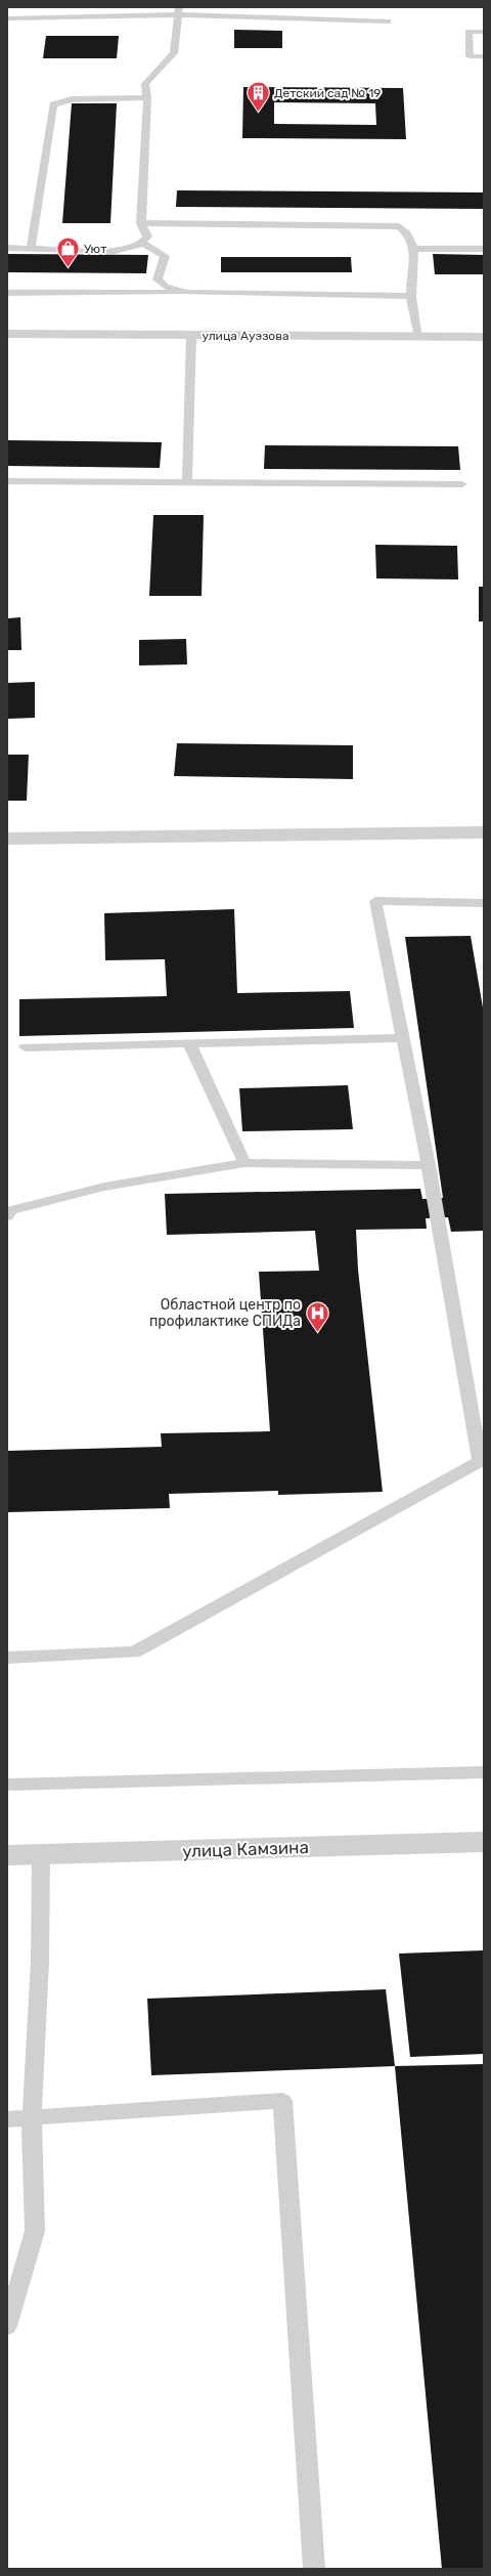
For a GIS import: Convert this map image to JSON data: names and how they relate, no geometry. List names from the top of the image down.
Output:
{
  "streets": {
    "street": ["улица Ауэзова", "улица Камзина"]
  },
  "places": {
    "building": ["Детский сад № 19"],
    "shop": ["Уют"],
    "hospital": ["Областной центр по профилактике СПИДа"]
  }
}
